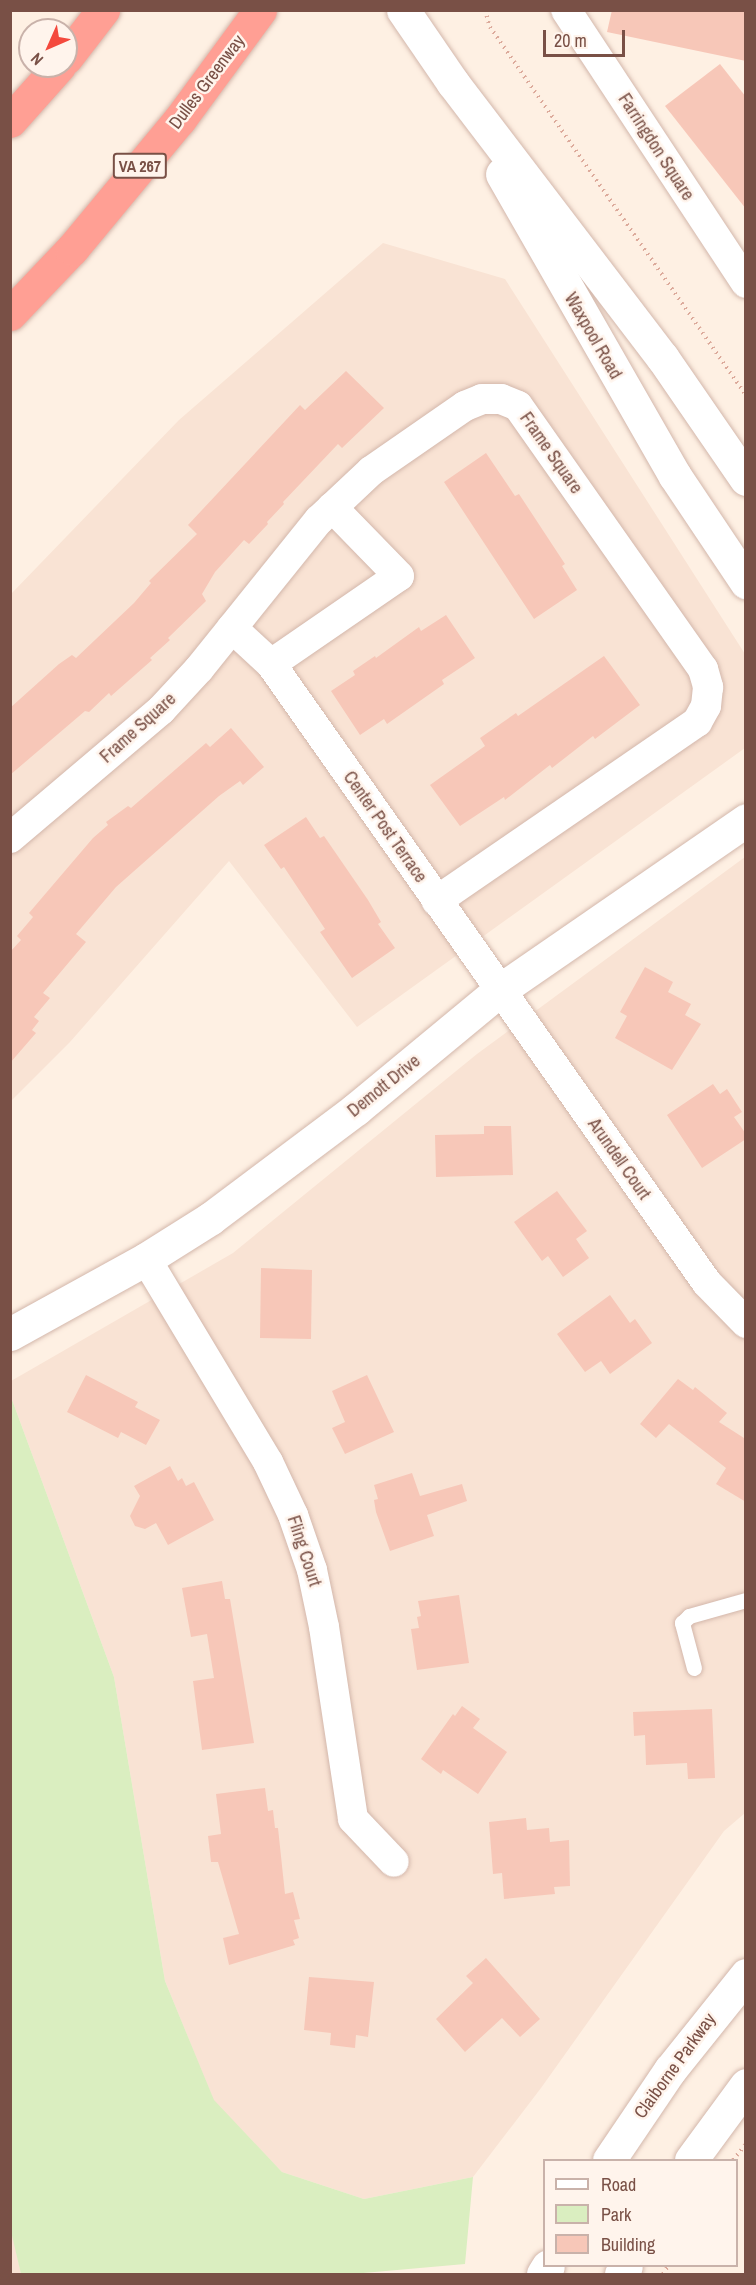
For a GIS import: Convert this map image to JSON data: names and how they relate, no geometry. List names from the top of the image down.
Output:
{
  "streets": {
    "highway": ["Dulles Greenway", "VA 267"],
    "street": [
      "Farringdon Square",
      "Waxpool Road",
      "Frame Square",
      "Center Post Terrace",
      "Demott Drive",
      "Arundell Court",
      "Fling Court",
      "Claiborne Parkway"
    ]
  },
  "crossings": [
    ["Frame Square", "Center Post Terrace"],
    ["Center Post Terrace", "Demott Drive"],
    ["Center Post Terrace", "Arundell Court"],
    ["Demott Drive", "Arundell Court"],
    ["Demott Drive", "Fling Court"]
  ],
  "legend": ["Road", "Park", "Building"],
  "scale_bar": "20 m",
  "north": "bottom left"
}
